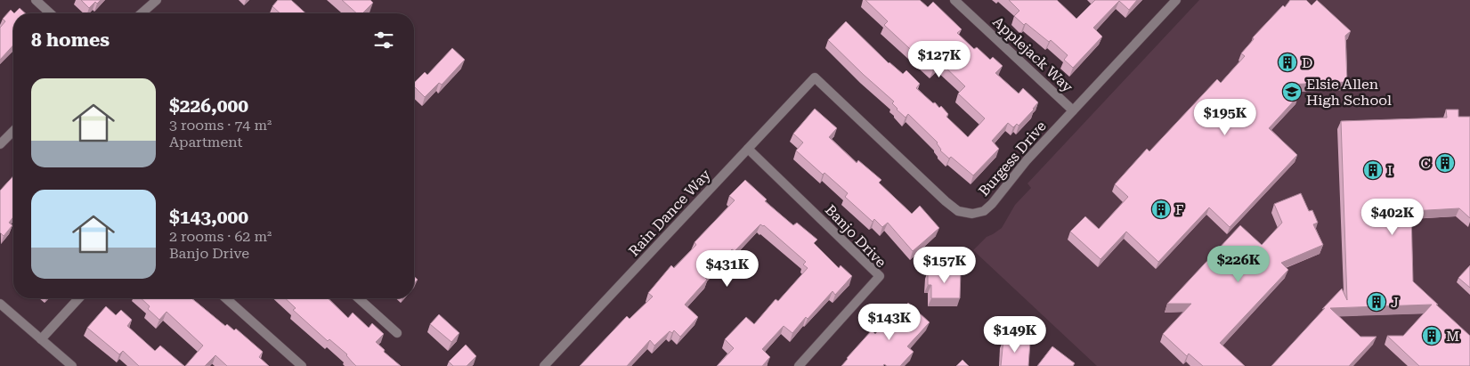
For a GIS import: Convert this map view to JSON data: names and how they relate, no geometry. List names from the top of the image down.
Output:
{
  "streets": {
    "street": [
      "Applejack Way",
      "Burgess Drive",
      "Rain Dance Way",
      "Banjo Drive"
    ]
  },
  "crossings": [
    ["Applejack Way", "Burgess Drive"],
    ["Burgess Drive", "Rain Dance Way"],
    ["Rain Dance Way", "Banjo Drive"]
  ],
  "places": {
    "building": [
      "D",
      "C",
      "I",
      "F",
      "J",
      "M"
    ],
    "school or university": ["Elsie Allen High School"]
  },
  "page": {
    "heading": "8 homes",
    "price": [
      "$127K",
      "$195K",
      "$402K",
      "$226K",
      "$157K",
      "$431K",
      "$143K",
      "$149K"
    ],
    "list": [
      {
        "name": "$226,000",
        "note": "3 rooms · 74 m² · Apartment"
      },
      {
        "name": "$143,000",
        "note": "2 rooms · 62 m² · Banjo Drive"
      }
    ]
  }
}
